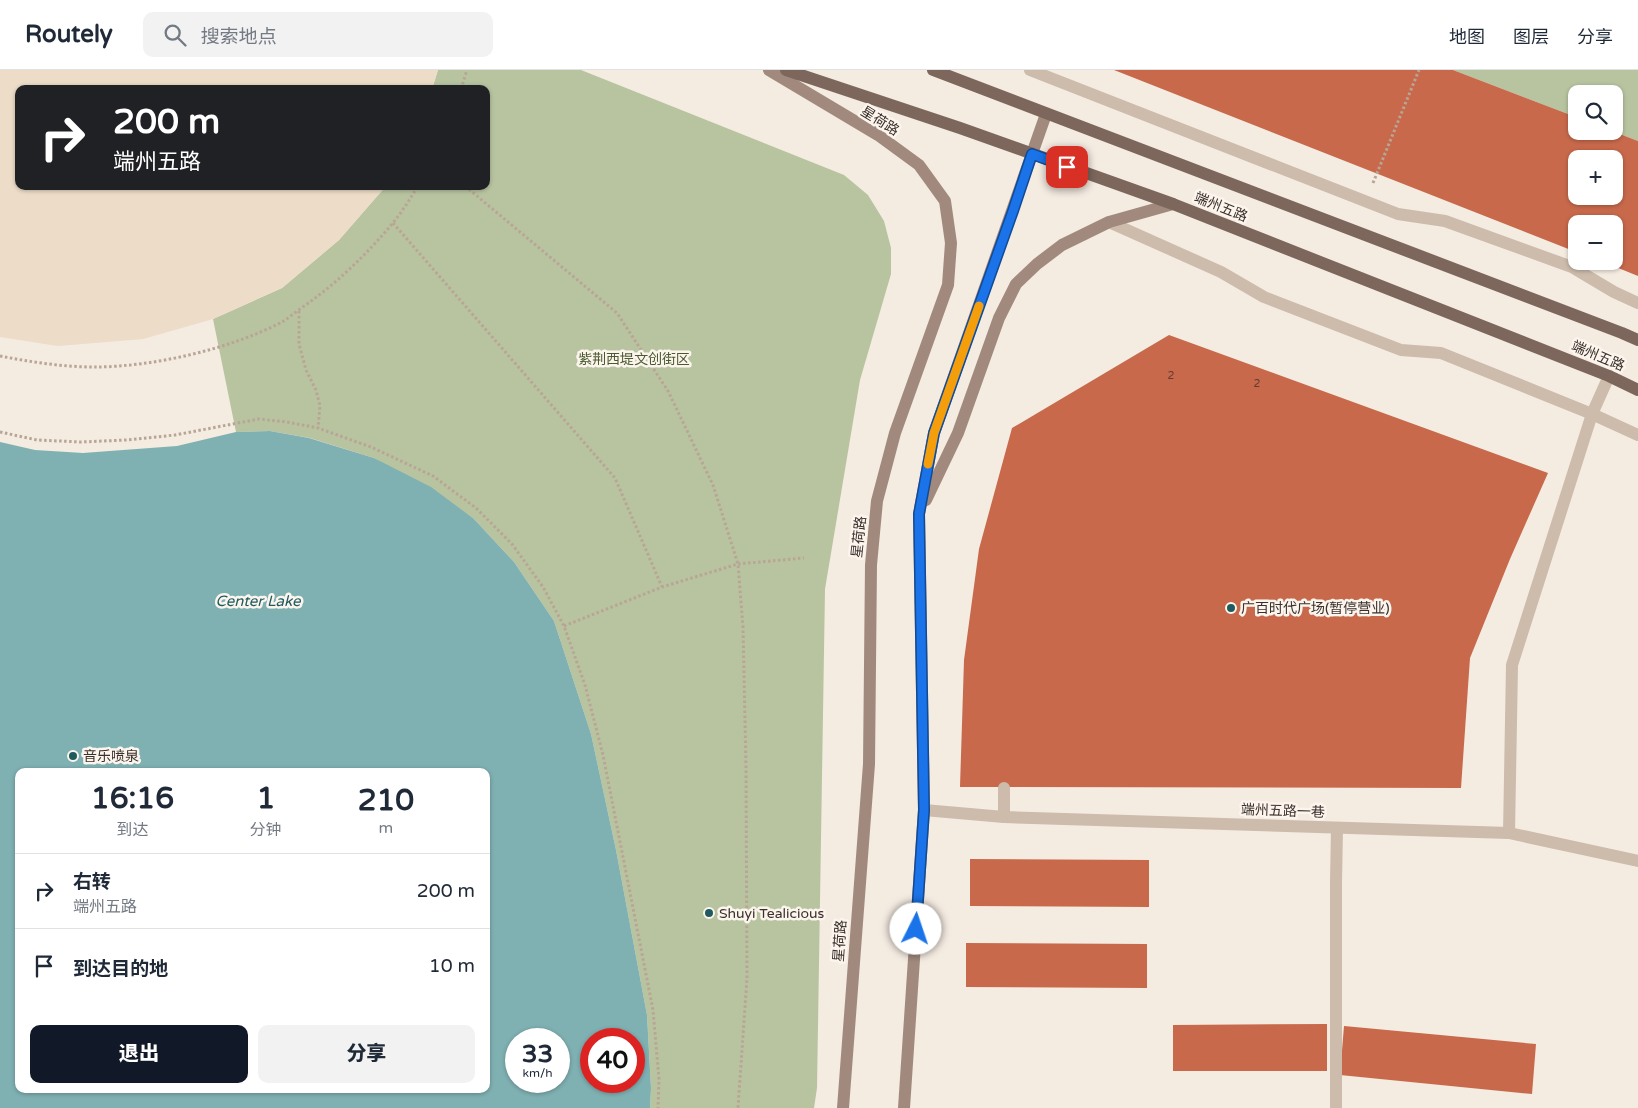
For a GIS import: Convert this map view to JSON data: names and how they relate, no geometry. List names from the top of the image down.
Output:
{
  "streets": {
    "main road": ["端州五路"],
    "street": ["星荷路", "端州五路一巷"]
  },
  "water": ["Center Lake"],
  "parks": ["紫荆西堤文创街区"],
  "places": ["广百时代广场(暂停营业)", "音乐喷泉", "Shuyi Tealicious"],
  "house_numbers": ["2", "2"],
  "page": {
    "header": "Routely",
    "search": "搜索地点",
    "nav": ["地图", "图层", "分享"],
    "map_buttons": ["+", "−"],
    "turn": ["200 m", "端州五路"],
    "eta": [
      "16:16",
      "到达",
      "1",
      "分钟",
      "210",
      "m"
    ],
    "list": [
      {
        "name": "右转",
        "note": "端州五路",
        "value": "200 m"
      },
      {
        "name": "到达目的地",
        "value": "10 m"
      }
    ],
    "buttons": ["退出", "分享"],
    "speed": "33 km/h",
    "limit": "40"
  }
}
